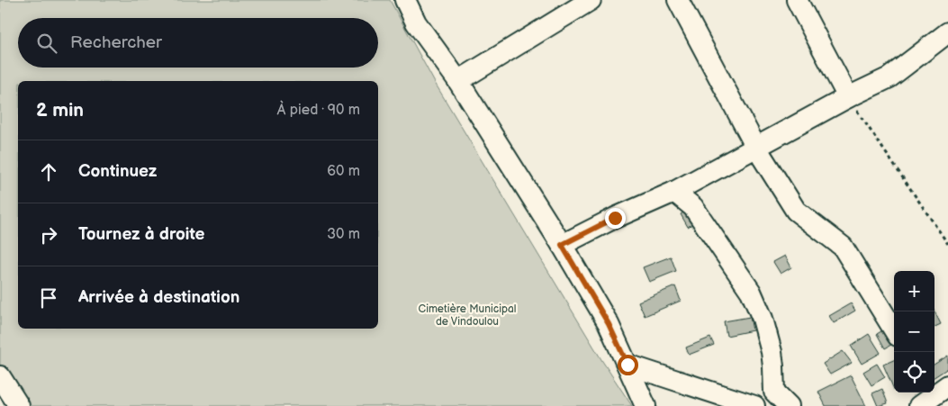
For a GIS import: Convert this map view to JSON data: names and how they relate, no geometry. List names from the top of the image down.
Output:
{
  "parks": ["Cimetière Municipal de Vindoulou"],
  "page": {
    "search": "Rechercher",
    "heading": ["2 min", "À pied · 90 m"],
    "list": [
      ["Continuez", "60 m"],
      ["Tournez à droite", "30 m"],
      "Arrivée à destination"
    ],
    "map_buttons": ["+", "−"]
  }
}
